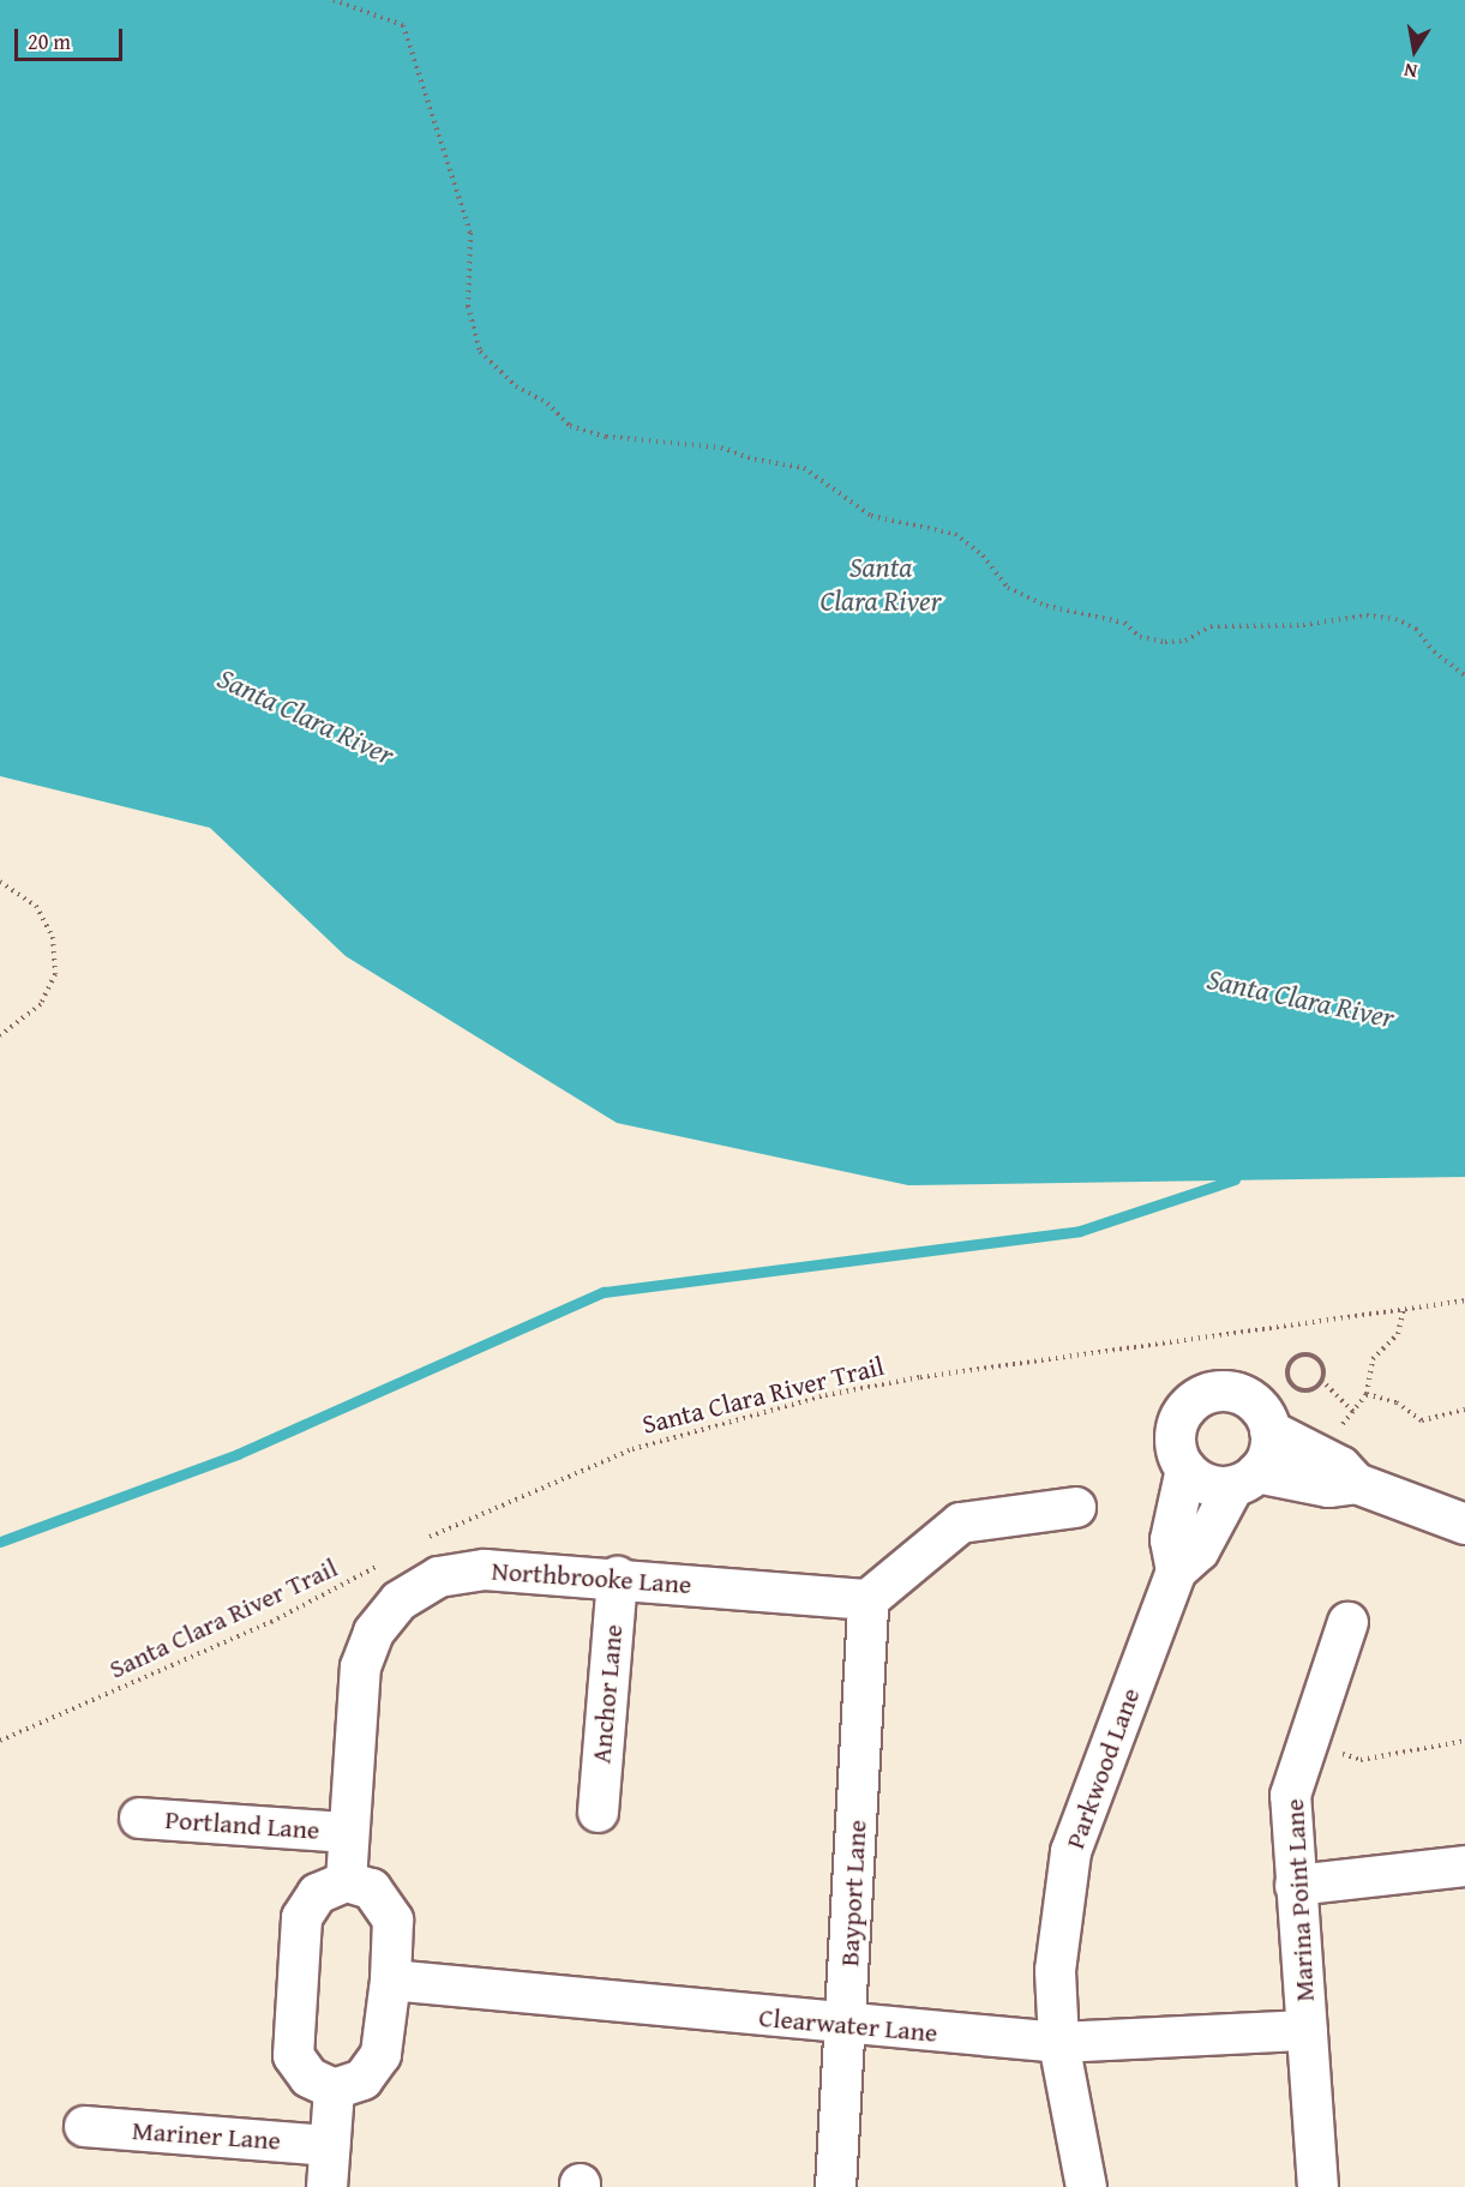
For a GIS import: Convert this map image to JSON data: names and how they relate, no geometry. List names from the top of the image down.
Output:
{
  "streets": {
    "street": [
      "Northbrooke Lane",
      "Anchor Lane",
      "Parkwood Lane",
      "Portland Lane",
      "Bayport Lane",
      "Marina Point Lane",
      "Clearwater Lane",
      "Mariner Lane"
    ],
    "path": ["Santa Clara River Trail"]
  },
  "crossings": [
    ["Northbrooke Lane", "Anchor Lane"],
    ["Northbrooke Lane", "Portland Lane"],
    ["Northbrooke Lane", "Bayport Lane"],
    ["Parkwood Lane", "Clearwater Lane"],
    ["Bayport Lane", "Clearwater Lane"],
    ["Marina Point Lane", "Clearwater Lane"]
  ],
  "water": ["Santa Clara River"],
  "scale_bar": "20 m",
  "north": "bottom"
}
